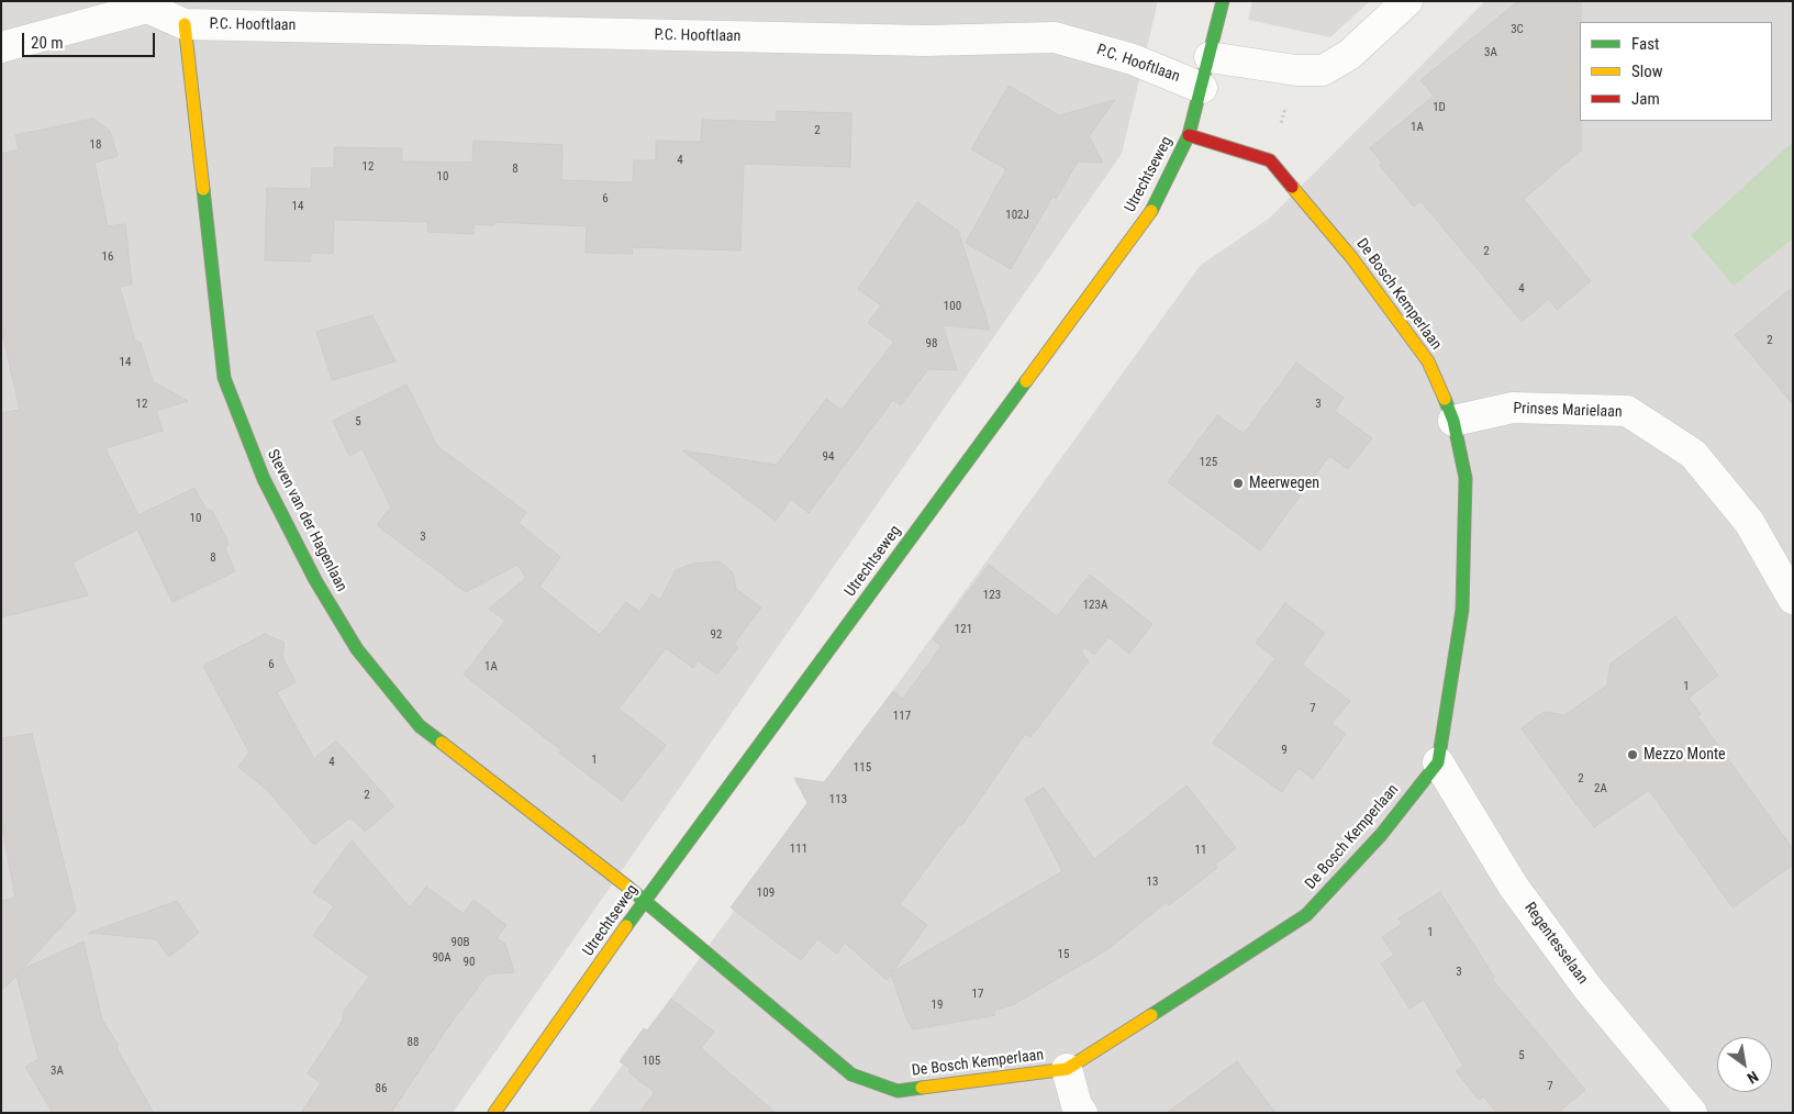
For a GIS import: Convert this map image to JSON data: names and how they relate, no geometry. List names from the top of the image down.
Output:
{
  "streets": {
    "street": [
      "P.C. Hooftlaan",
      "Utrechtseweg",
      "De Bosch Kemperlaan",
      "Prinses Marielaan",
      "Steven van der Hagenlaan",
      "Regentesselaan"
    ]
  },
  "crossings": [
    ["P.C. Hooftlaan", "Utrechtseweg"],
    ["P.C. Hooftlaan", "Steven van der Hagenlaan"],
    ["Utrechtseweg", "De Bosch Kemperlaan"],
    ["Utrechtseweg", "Steven van der Hagenlaan"],
    ["De Bosch Kemperlaan", "Prinses Marielaan"],
    ["De Bosch Kemperlaan", "Steven van der Hagenlaan"],
    ["De Bosch Kemperlaan", "Regentesselaan"]
  ],
  "places": ["Meerwegen", "Mezzo Monte"],
  "house_numbers": [
    "3C",
    "3A",
    "1D",
    "1A",
    "2",
    "18",
    "4",
    "12",
    "8",
    "10",
    "6",
    "14",
    "102J",
    "2",
    "16",
    "4",
    "100",
    "2",
    "98",
    "14",
    "12",
    "3",
    "5",
    "94",
    "125",
    "10",
    "3",
    "8",
    "123",
    "123A",
    "121",
    "92",
    "6",
    "1A",
    "1",
    "7",
    "117",
    "9",
    "1",
    "4",
    "115",
    "2",
    "2A",
    "2",
    "113",
    "111",
    "11",
    "13",
    "109",
    "1",
    "90B",
    "15",
    "90A",
    "90",
    "3",
    "17",
    "19",
    "88",
    "5",
    "105",
    "3A",
    "7",
    "86"
  ],
  "legend": ["Fast", "Slow", "Jam"],
  "scale_bar": "20 m",
  "north": "bottom right"
}
